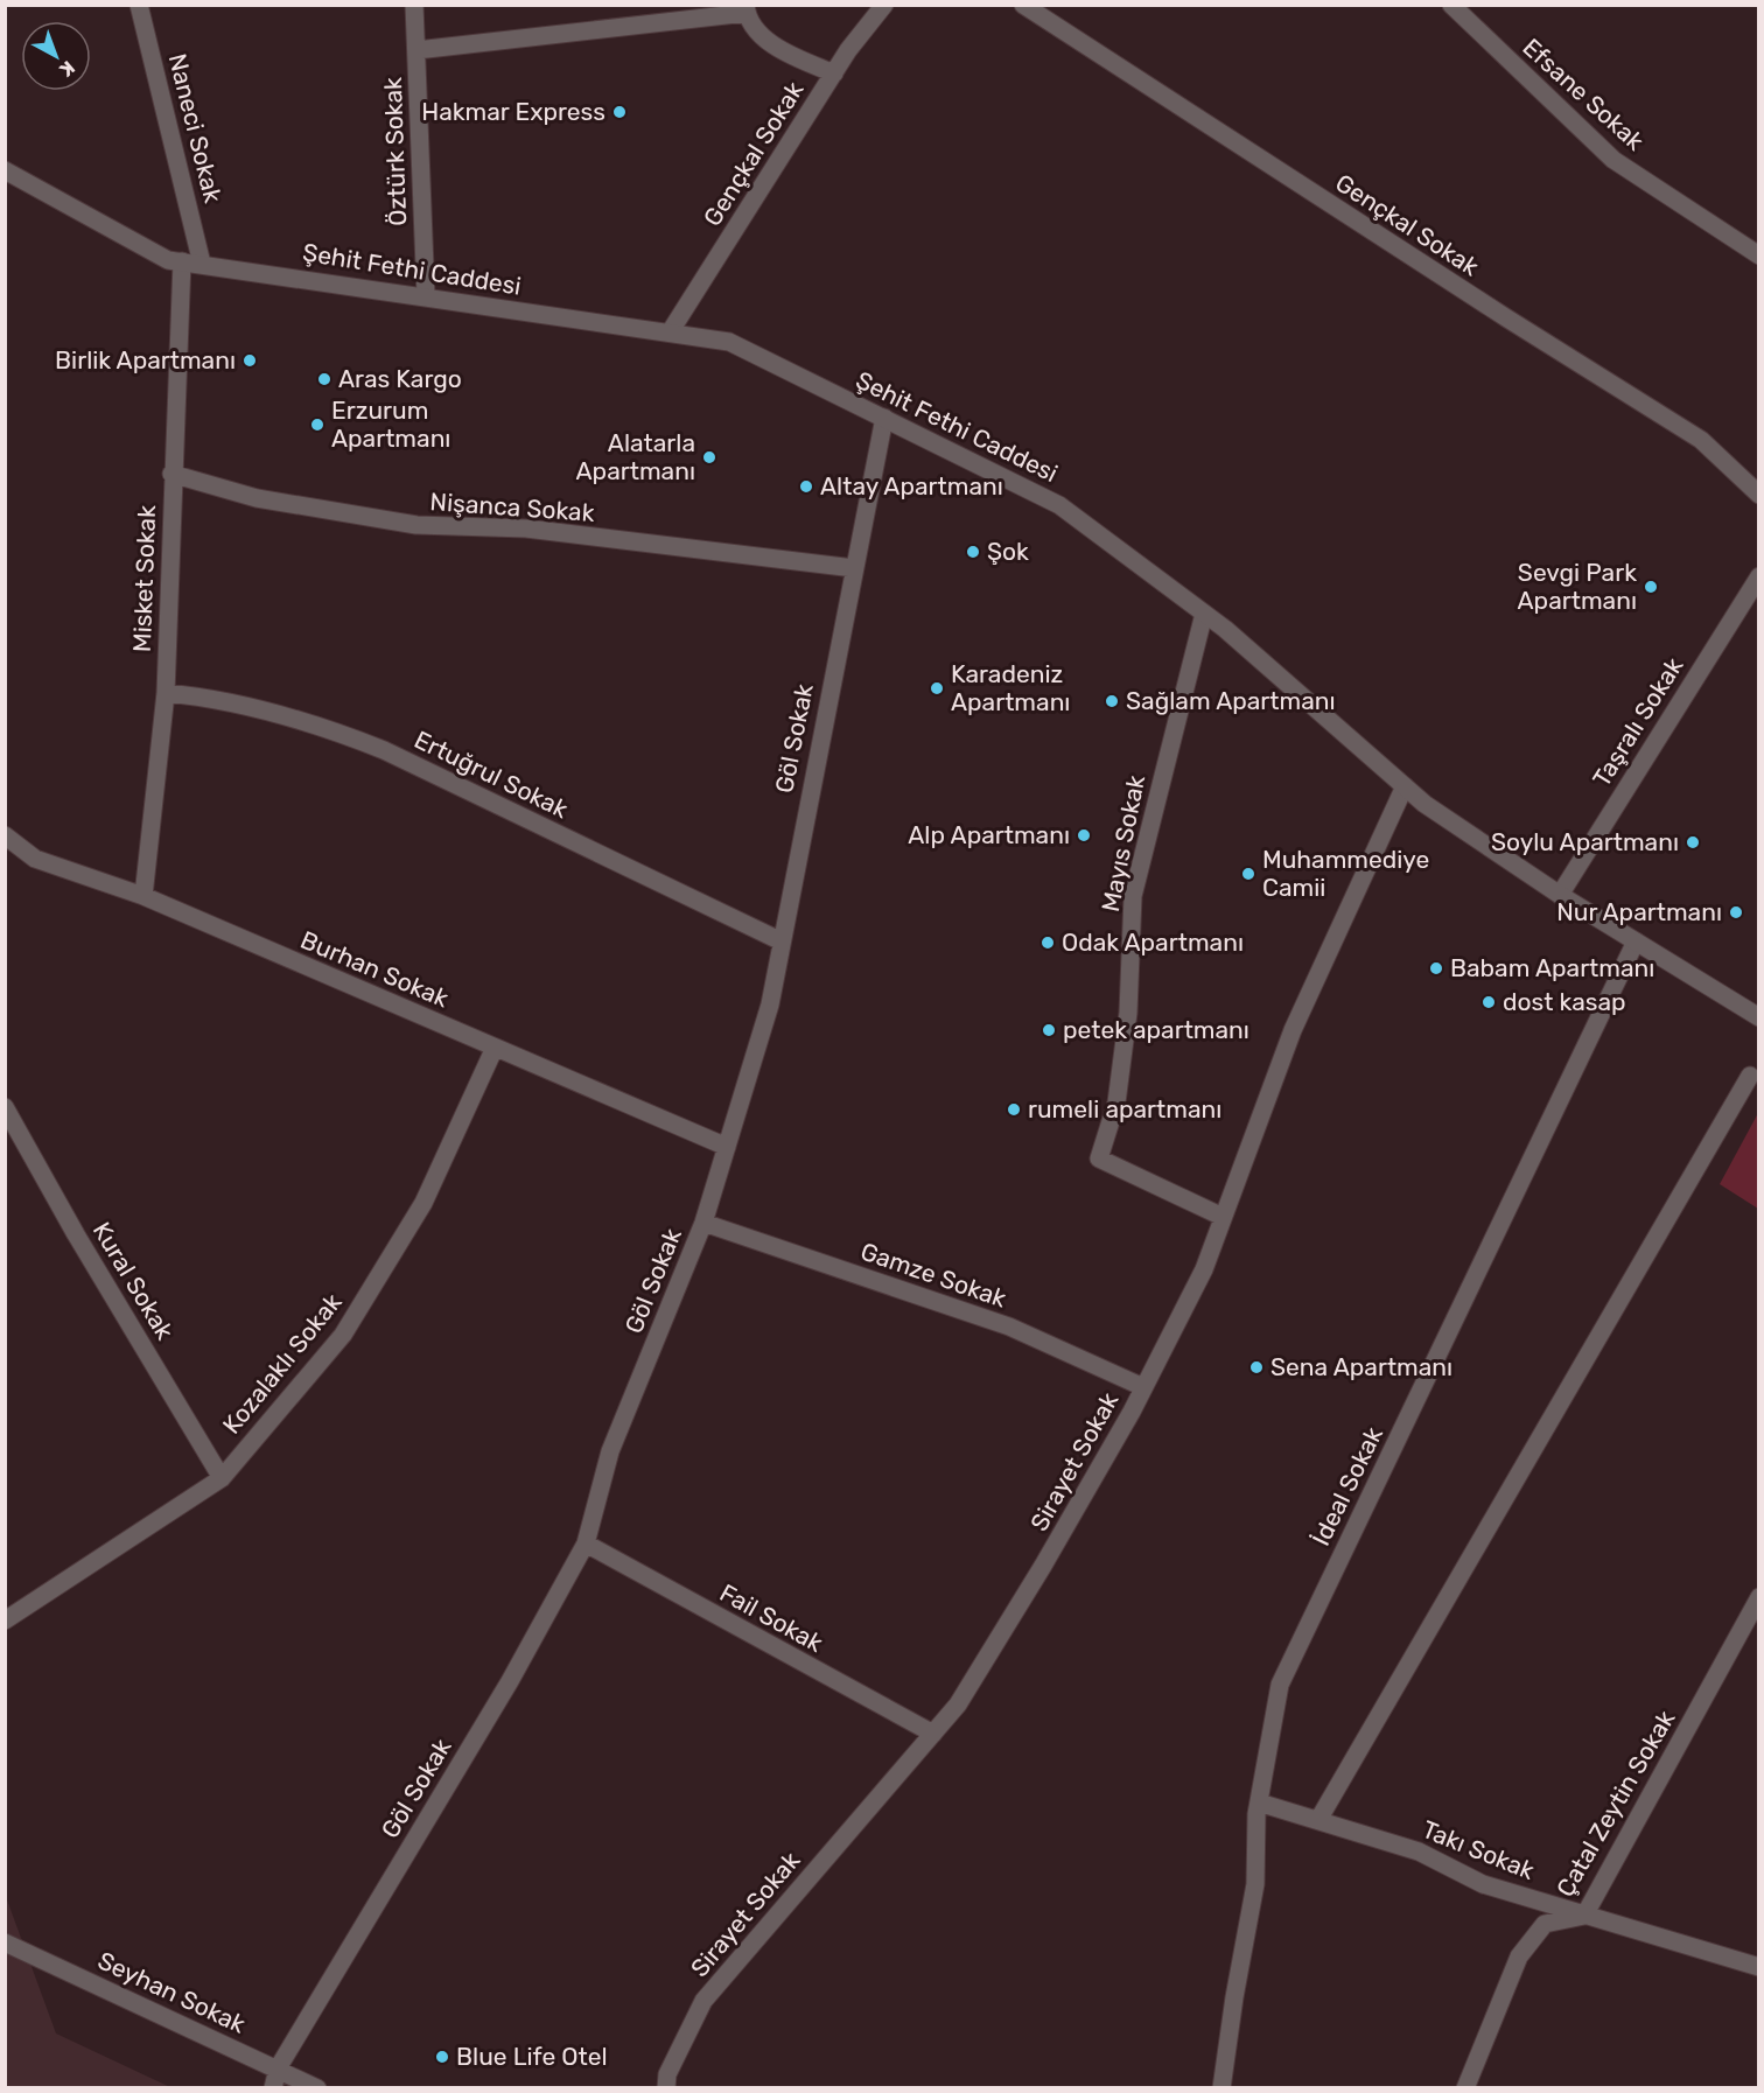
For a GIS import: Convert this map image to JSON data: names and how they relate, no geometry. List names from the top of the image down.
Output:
{
  "streets": {
    "street": [
      "Efsane Sokak",
      "Naneci Sokak",
      "Öztürk Sokak",
      "Gençkal Sokak",
      "Şehit Fethi Caddesi",
      "Nişanca Sokak",
      "Misket Sokak",
      "Taşralı Sokak",
      "Göl Sokak",
      "Ertuğrul Sokak",
      "Mayıs Sokak",
      "Burhan Sokak",
      "Gamze Sokak",
      "Kural Sokak",
      "Kozalaklı Sokak",
      "Sirayet Sokak",
      "İdeal Sokak",
      "Fail Sokak",
      "Çatal Zeytin Sokak",
      "Takı Sokak",
      "Seyhan Sokak"
    ]
  },
  "crossings": [
    ["Naneci Sokak", "Şehit Fethi Caddesi"],
    ["Öztürk Sokak", "Şehit Fethi Caddesi"],
    ["Gençkal Sokak", "Şehit Fethi Caddesi"],
    ["Şehit Fethi Caddesi", "Misket Sokak"],
    ["Şehit Fethi Caddesi", "Taşralı Sokak"],
    ["Şehit Fethi Caddesi", "Göl Sokak"],
    ["Şehit Fethi Caddesi", "Mayıs Sokak"],
    ["Şehit Fethi Caddesi", "Sirayet Sokak"],
    ["Şehit Fethi Caddesi", "İdeal Sokak"],
    ["Nişanca Sokak", "Misket Sokak"],
    ["Nişanca Sokak", "Göl Sokak"],
    ["Misket Sokak", "Ertuğrul Sokak"],
    ["Misket Sokak", "Burhan Sokak"],
    ["Göl Sokak", "Ertuğrul Sokak"],
    ["Göl Sokak", "Burhan Sokak"],
    ["Göl Sokak", "Gamze Sokak"],
    ["Göl Sokak", "Fail Sokak"],
    ["Göl Sokak", "Seyhan Sokak"],
    ["Mayıs Sokak", "Sirayet Sokak"],
    ["Burhan Sokak", "Kozalaklı Sokak"],
    ["Gamze Sokak", "Sirayet Sokak"],
    ["Kural Sokak", "Kozalaklı Sokak"],
    ["Sirayet Sokak", "Fail Sokak"],
    ["İdeal Sokak", "Takı Sokak"],
    ["Çatal Zeytin Sokak", "Takı Sokak"]
  ],
  "places": [
    "Hakmar Express",
    "Birlik Apartmanı",
    "Aras Kargo",
    "Erzurum Apartmanı",
    "Alatarla Apartmanı",
    "Altay Apartmanı",
    "Şok",
    "Sevgi Park Apartmanı",
    "Karadeniz Apartmanı",
    "Sağlam Apartmanı",
    "Alp Apartmanı",
    "Soylu Apartmanı",
    "Muhammediye Camii",
    "Nur Apartmanı",
    "Odak Apartmanı",
    "Babam Apartmanı",
    "dost kasap",
    "petek apartmanı",
    "rumeli apartmanı",
    "Sena Apartmanı",
    "Blue Life Otel"
  ],
  "north": "bottom right"
}
